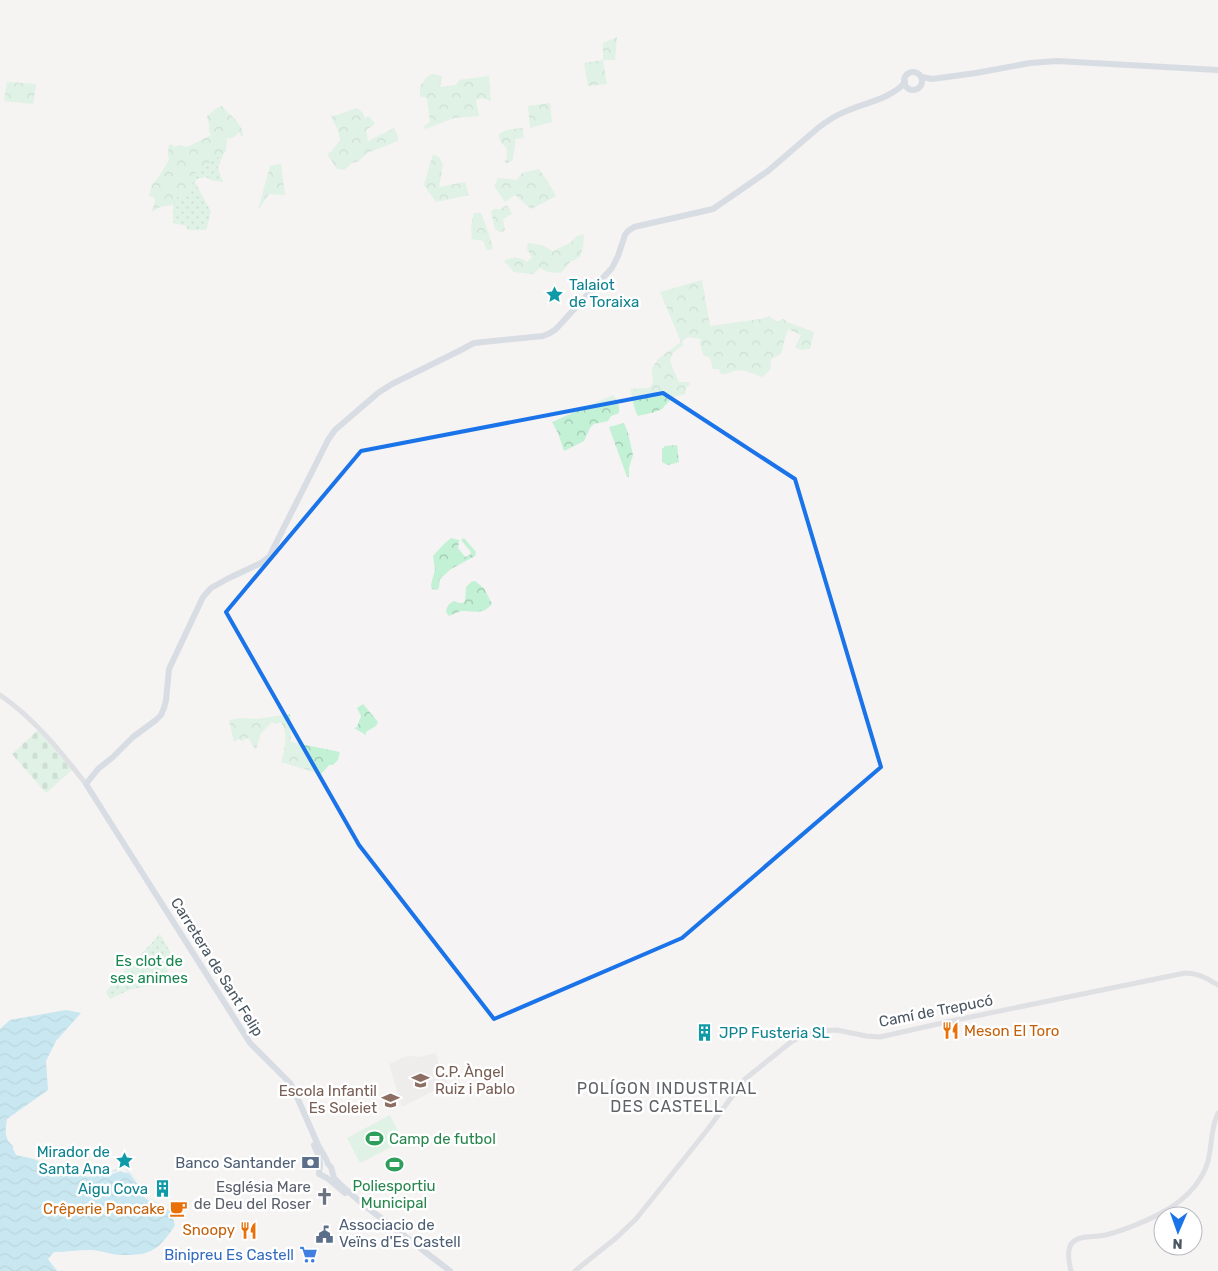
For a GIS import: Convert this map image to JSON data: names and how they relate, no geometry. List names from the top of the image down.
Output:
{
  "streets": {
    "main road": ["Carretera de Sant Felip"],
    "street": ["Camí de Trepucó"]
  },
  "districts": ["POLÍGON INDUSTRIAL DES CASTELL"],
  "parks": ["Es clot de ses animes"],
  "places": {
    "place": ["Talaiot de Toraixa", "Mirador de Santa Ana"],
    "restaurant": ["Meson El Toro", "Snoopy"],
    "building": ["JPP Fusteria SL", "Aigu Cova"],
    "school or university": ["C.P. Àngel Ruiz i Pablo", "Escola Infantil Es Soleiet"],
    "sports": ["Camp de futbol", "Poliesportiu Municipal"],
    "bank": ["Banco Santander"],
    "church": ["Església Mare de Deu del Roser"],
    "cafe": ["Crêperie Pancake"],
    "public building": ["Associacio de Veïns d'Es Castell"],
    "supermarket": ["Binipreu Es Castell"]
  },
  "north": "bottom"
}
